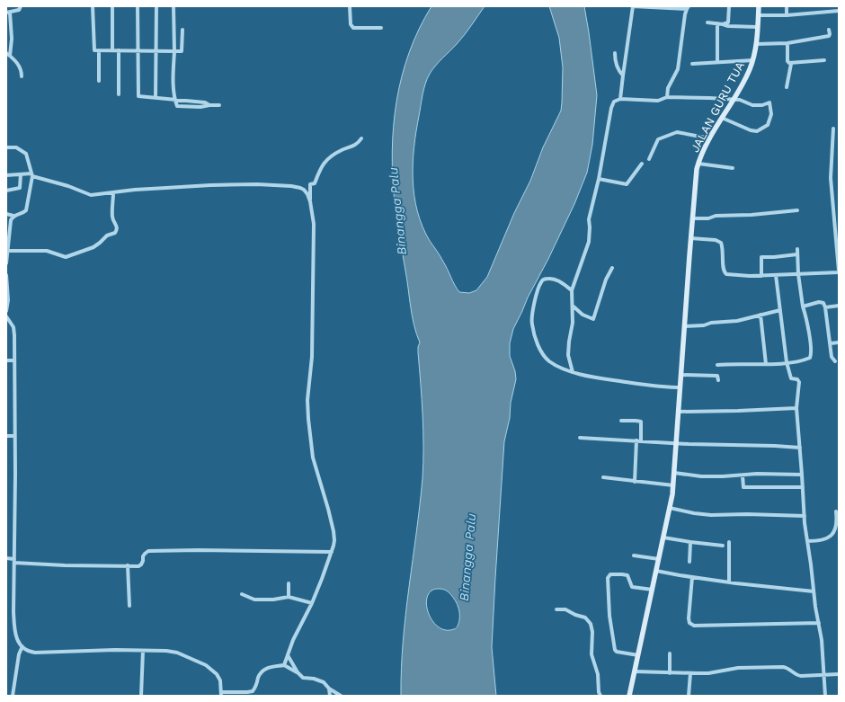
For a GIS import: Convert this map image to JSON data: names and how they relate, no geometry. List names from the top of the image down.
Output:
{
  "streets": {
    "main road": ["JALAN GURU TUA"]
  },
  "water": ["Binangga Palu"]
}
